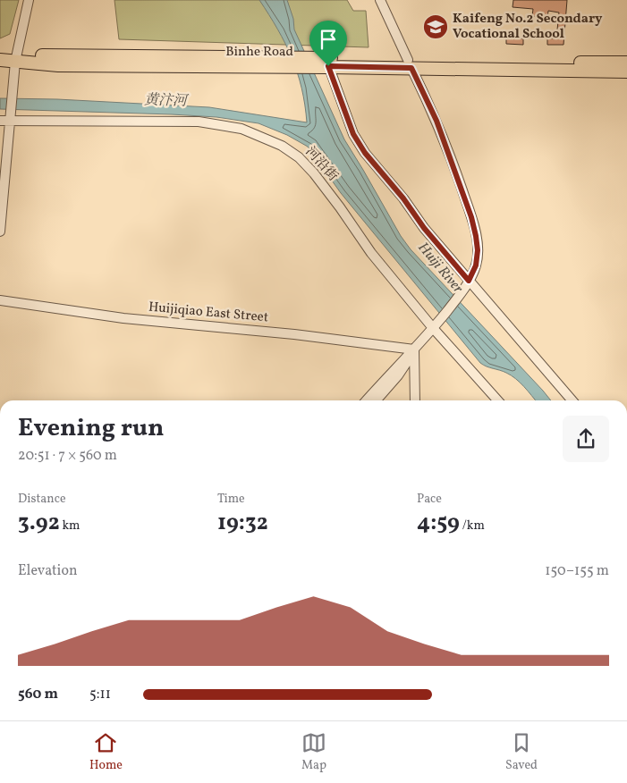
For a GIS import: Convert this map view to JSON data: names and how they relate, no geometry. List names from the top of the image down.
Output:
{
  "streets": {
    "main road": ["Binhe Road"],
    "street": ["河沿街", "Huijiqiao East Street"]
  },
  "water": ["黄汴河", "Huiji River"],
  "places": {
    "school or university": ["Kaifeng No.2 Secondary Vocational School"]
  },
  "page": {
    "heading": ["Evening run", "20:51 · 7 × 560 m"],
    "stats": [
      ["Distance", "3.92 km"],
      ["Time", "19:32"],
      ["Pace", "4:59 /km"]
    ],
    "chart": ["Elevation", "150–155 m"],
    "list": [
      {
        "name": "560 m",
        "note": "5:11"
      }
    ],
    "tabs": ["Home", "Map", "Saved"]
  }
}
